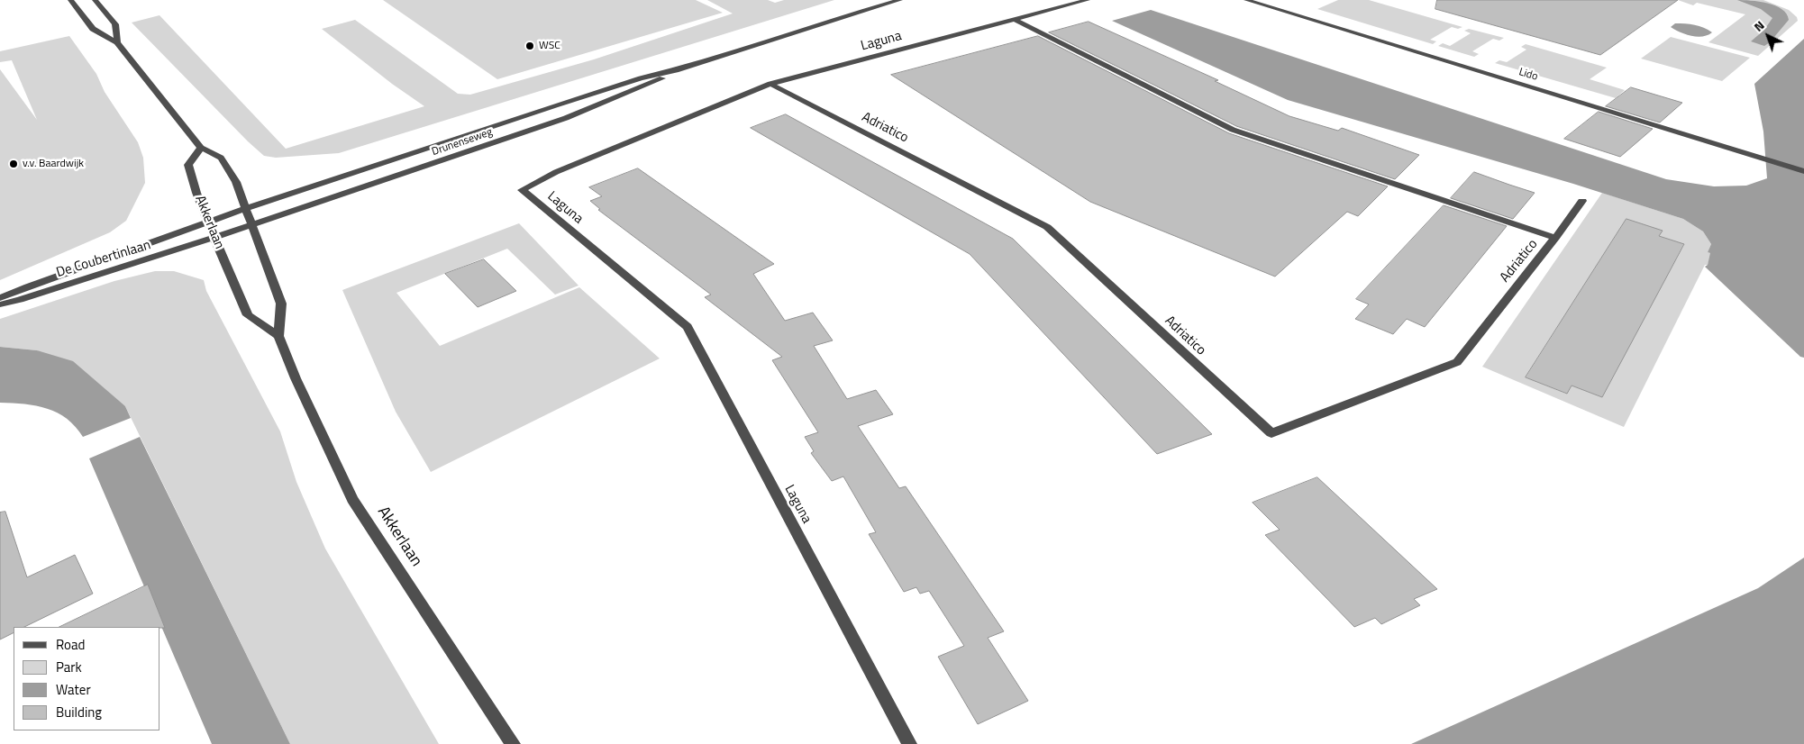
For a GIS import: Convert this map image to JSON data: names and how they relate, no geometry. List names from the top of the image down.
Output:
{
  "streets": {
    "street": [
      "Laguna",
      "Lido",
      "Adriatico",
      "Drunenseweg",
      "Akkerlaan",
      "De Coubertinlaan"
    ]
  },
  "crossings": [
    ["Laguna", "Adriatico"],
    ["Drunenseweg", "Akkerlaan"],
    ["Drunenseweg", "De Coubertinlaan"],
    ["Akkerlaan", "De Coubertinlaan"]
  ],
  "places": ["WSC", "v.v. Baardwijk"],
  "legend": [
    "Road",
    "Park",
    "Water",
    "Building"
  ],
  "north": "top left"
}
